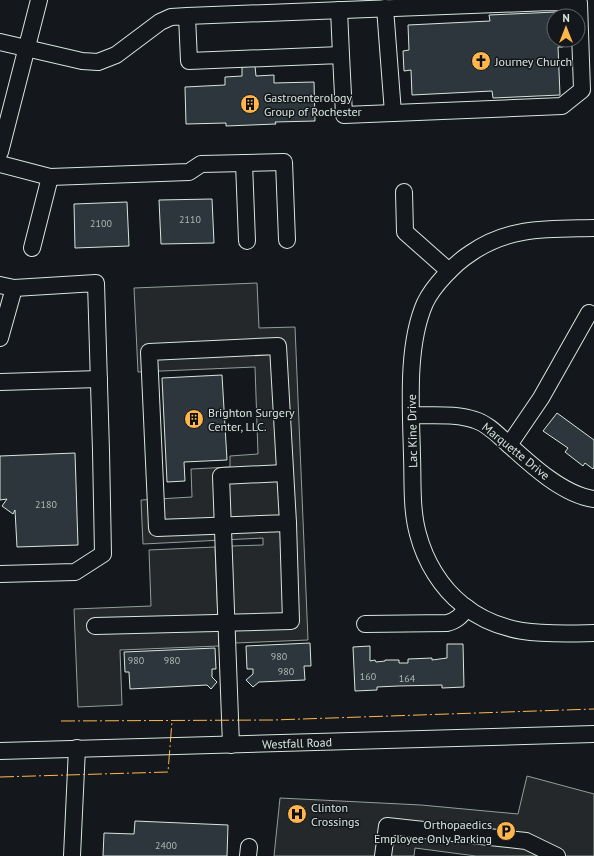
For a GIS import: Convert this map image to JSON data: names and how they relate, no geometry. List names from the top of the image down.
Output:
{
  "streets": {
    "street": ["Lac Kine Drive", "Marquette Drive", "Westfall Road"]
  },
  "crossings": [
    ["Lac Kine Drive", "Marquette Drive"]
  ],
  "places": {
    "church": ["Journey Church"],
    "building": ["Gastroenterology Group of Rochester", "Brighton Surgery Center, LLC."],
    "hospital": ["Clinton Crossings"],
    "parking": ["Orthopaedics Employee Only Parking"]
  },
  "house_numbers": [
    "2110",
    "2100",
    "2180",
    "980",
    "980",
    "980",
    "980",
    "160",
    "164",
    "2400"
  ],
  "north": "top"
}
